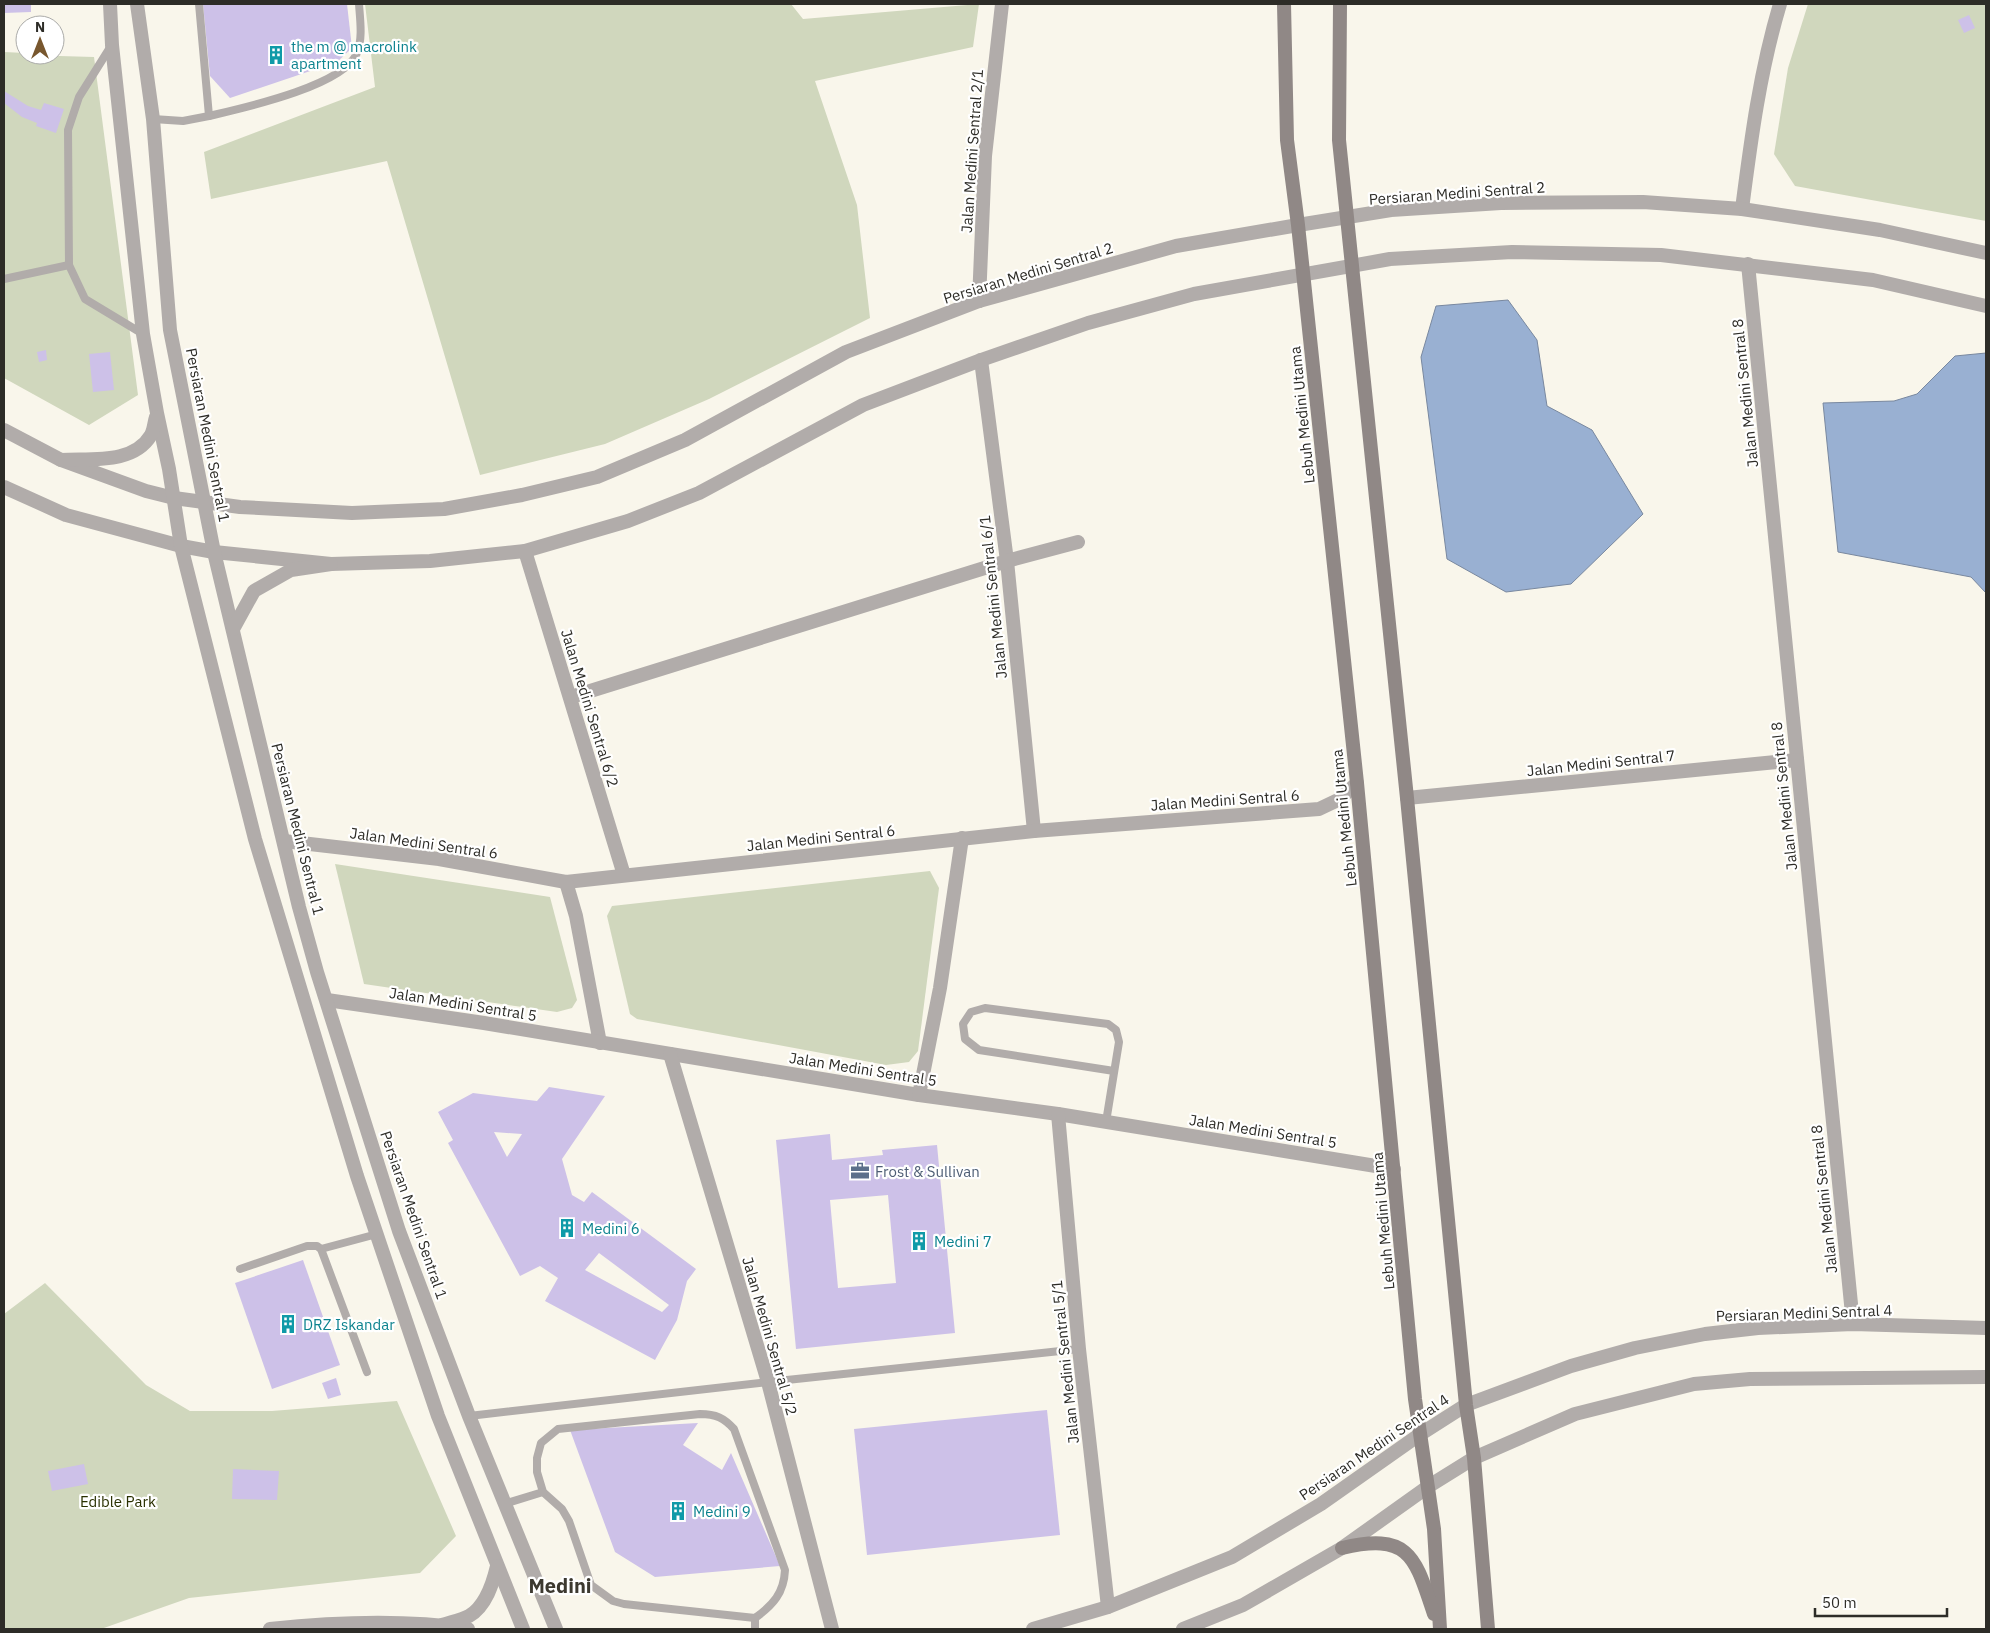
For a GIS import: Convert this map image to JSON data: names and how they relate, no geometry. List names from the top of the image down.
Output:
{
  "streets": {
    "main road": ["Lebuh Medini Utama"],
    "street": [
      "Jalan Medini Sentral 2/1",
      "Persiaran Medini Sentral 2",
      "Jalan Medini Sentral 8",
      "Persiaran Medini Sentral 1",
      "Jalan Medini Sentral 6/1",
      "Jalan Medini Sentral 6/2",
      "Jalan Medini Sentral 7",
      "Jalan Medini Sentral 6",
      "Jalan Medini Sentral 5",
      "Persiaran Medini Sentral 4",
      "Jalan Medini Sentral 5/2",
      "Jalan Medini Sentral 5/1"
    ]
  },
  "crossings": [
    ["Jalan Medini Sentral 2/1", "Persiaran Medini Sentral 2"],
    ["Persiaran Medini Sentral 2", "Lebuh Medini Utama"],
    ["Persiaran Medini Sentral 2", "Persiaran Medini Sentral 1"],
    ["Jalan Medini Sentral 8", "Jalan Medini Sentral 7"],
    ["Jalan Medini Sentral 8", "Persiaran Medini Sentral 4"],
    ["Lebuh Medini Utama", "Jalan Medini Sentral 6"],
    ["Lebuh Medini Utama", "Jalan Medini Sentral 5"],
    ["Lebuh Medini Utama", "Persiaran Medini Sentral 4"],
    ["Persiaran Medini Sentral 1", "Jalan Medini Sentral 6"],
    ["Persiaran Medini Sentral 1", "Jalan Medini Sentral 5"],
    ["Jalan Medini Sentral 6/1", "Jalan Medini Sentral 6"],
    ["Jalan Medini Sentral 6/2", "Jalan Medini Sentral 6"],
    ["Jalan Medini Sentral 5", "Jalan Medini Sentral 5/2"],
    ["Jalan Medini Sentral 5", "Jalan Medini Sentral 5/1"],
    ["Persiaran Medini Sentral 4", "Jalan Medini Sentral 5/1"]
  ],
  "districts": ["Medini"],
  "parks": ["Edible Park"],
  "places": {
    "building": [
      "the m @ macrolink apartment",
      "Medini 6",
      "Medini 7",
      "DRZ Iskandar",
      "Medini 9"
    ],
    "office": ["Frost & Sullivan"]
  },
  "scale_bar": "50 m",
  "north": "top"
}
